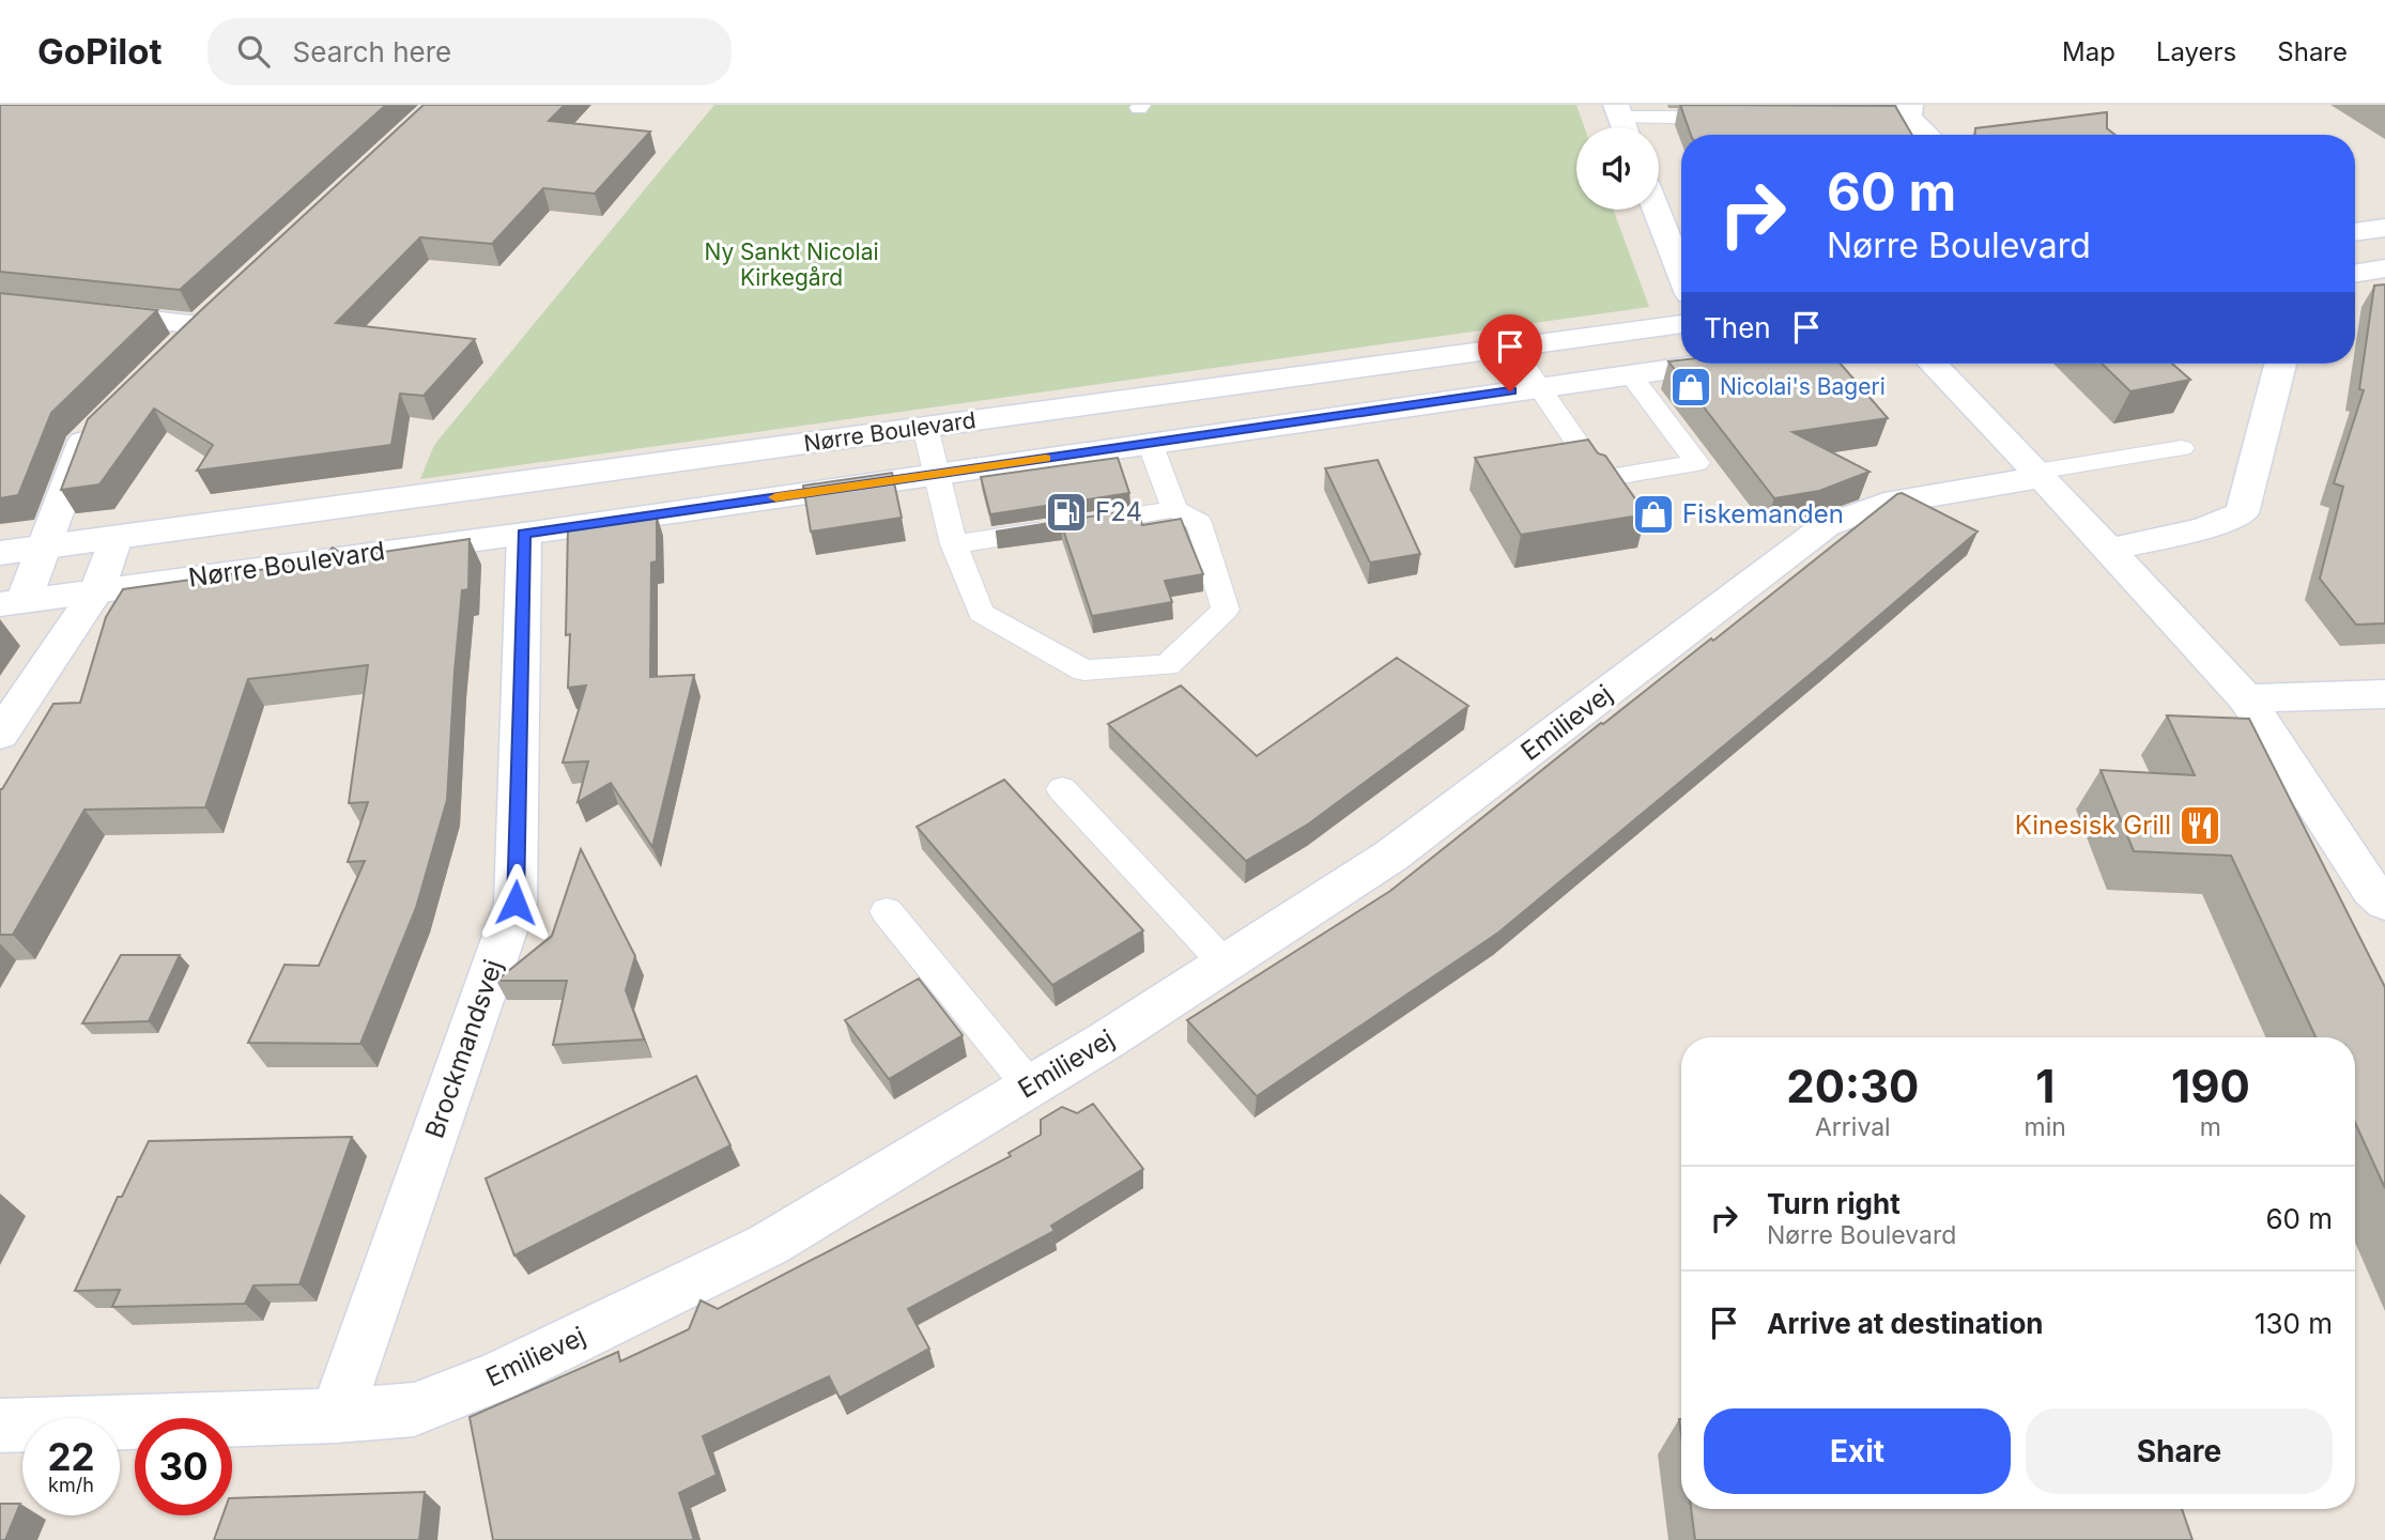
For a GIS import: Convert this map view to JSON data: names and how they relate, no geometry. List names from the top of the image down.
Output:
{
  "streets": {
    "street": ["Nørre Boulevard", "Emilievej", "Brockmandsvej"]
  },
  "crossings": [
    ["Nørre Boulevard", "Brockmandsvej"],
    ["Emilievej", "Brockmandsvej"]
  ],
  "parks": ["Ny Sankt Nicolai Kirkegård"],
  "places": {
    "shop": ["Nicolai's Bageri", "Fiskemanden"],
    "fuel station": ["F24"],
    "restaurant": ["Kinesisk Grill"]
  },
  "page": {
    "header": "GoPilot",
    "search": "Search here",
    "nav": ["Map", "Layers", "Share"],
    "turn": ["60 m", "Nørre Boulevard"],
    "then": "Then",
    "eta": [
      "20:30",
      "Arrival",
      "1",
      "min",
      "190",
      "m"
    ],
    "list": [
      {
        "name": "Turn right",
        "note": "Nørre Boulevard",
        "value": "60 m"
      },
      {
        "name": "Arrive at destination",
        "value": "130 m"
      }
    ],
    "buttons": ["Exit", "Share"],
    "speed": "22 km/h",
    "limit": "30"
  }
}
